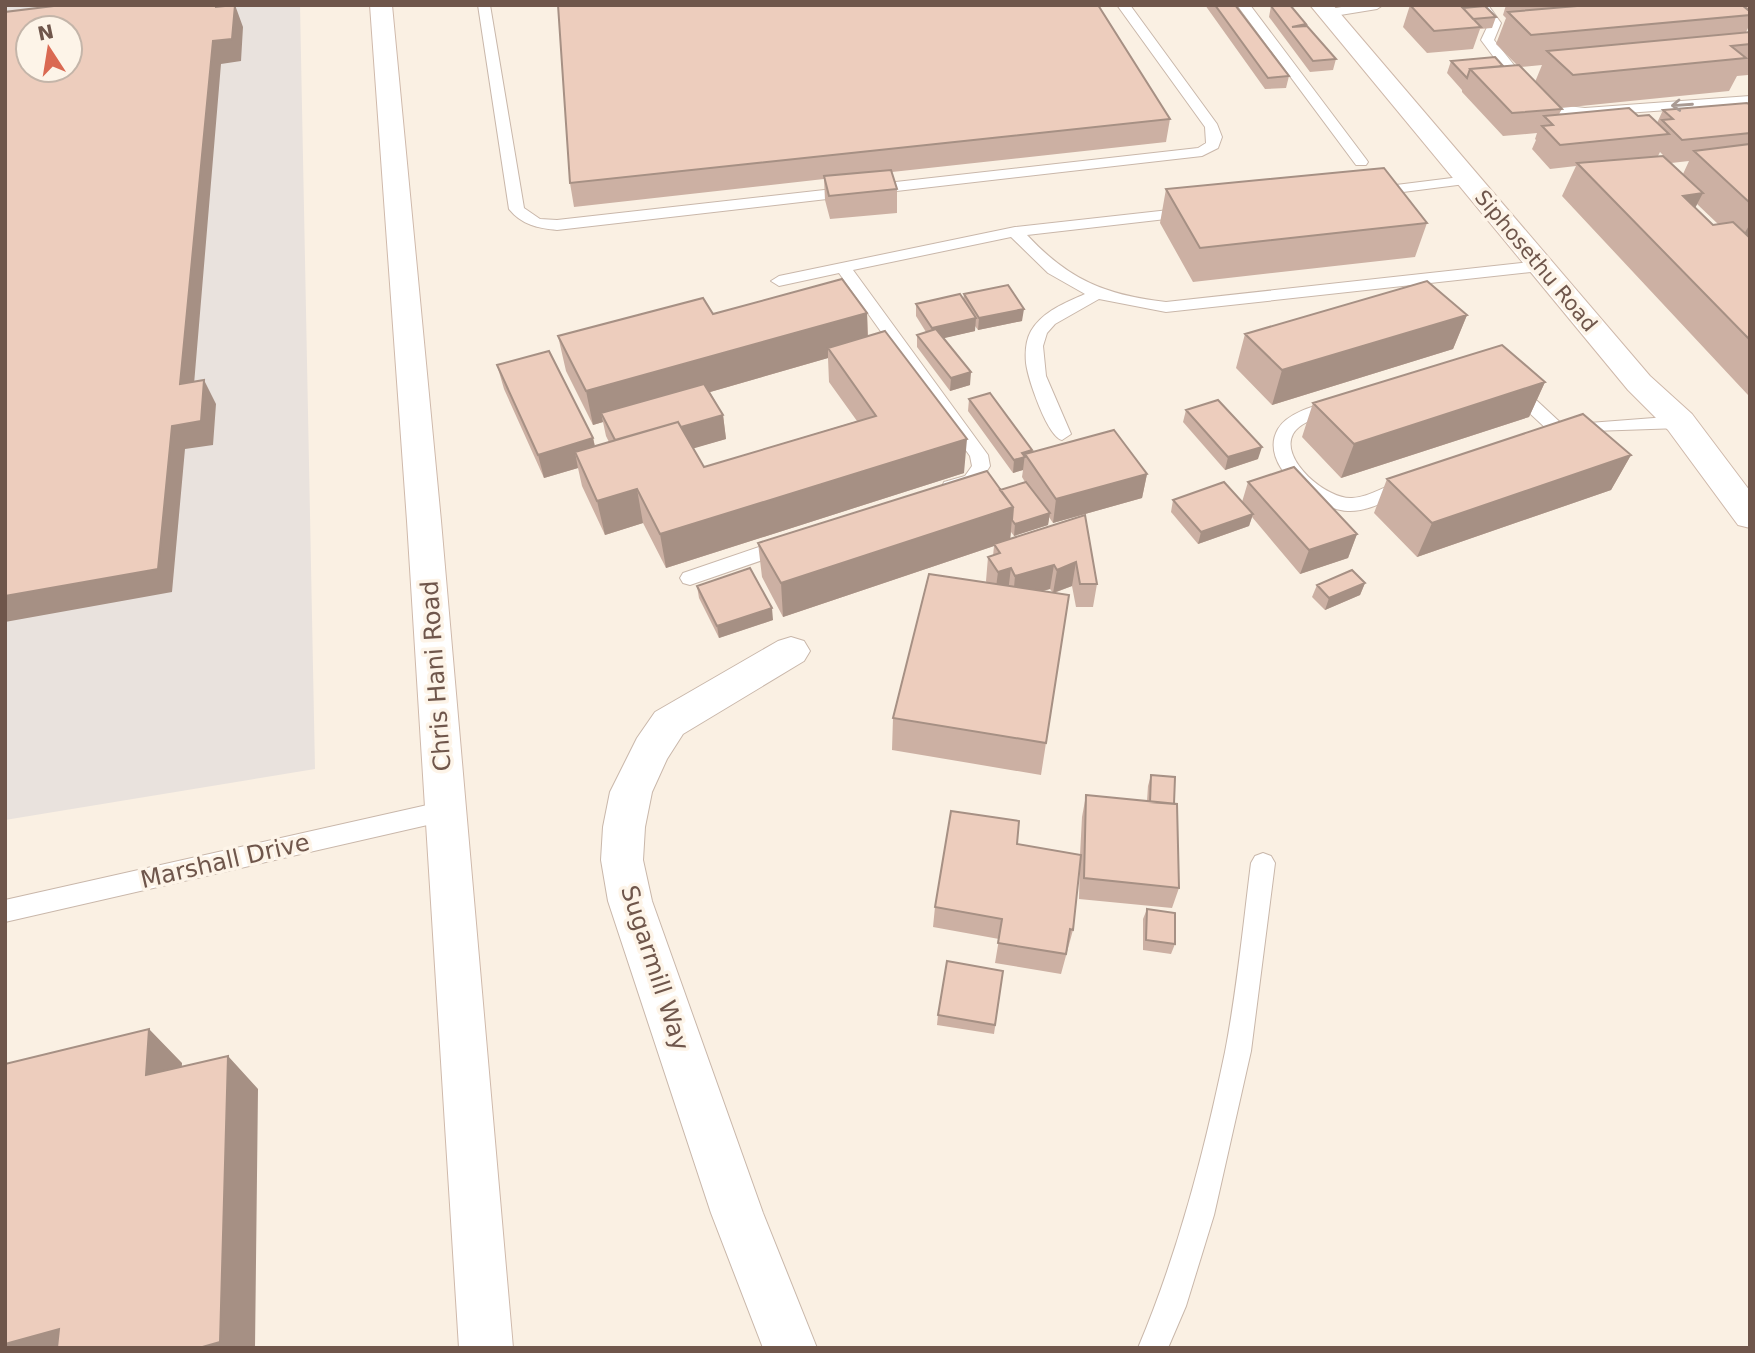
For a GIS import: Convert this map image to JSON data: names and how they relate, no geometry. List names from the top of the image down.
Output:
{
  "streets": {
    "main road": ["Siphosethu Road", "Chris Hani Road", "Sugarmill Way"],
    "lane": ["Marshall Drive"]
  },
  "crossings": [
    ["Chris Hani Road", "Marshall Drive"]
  ],
  "north": "top"
}
